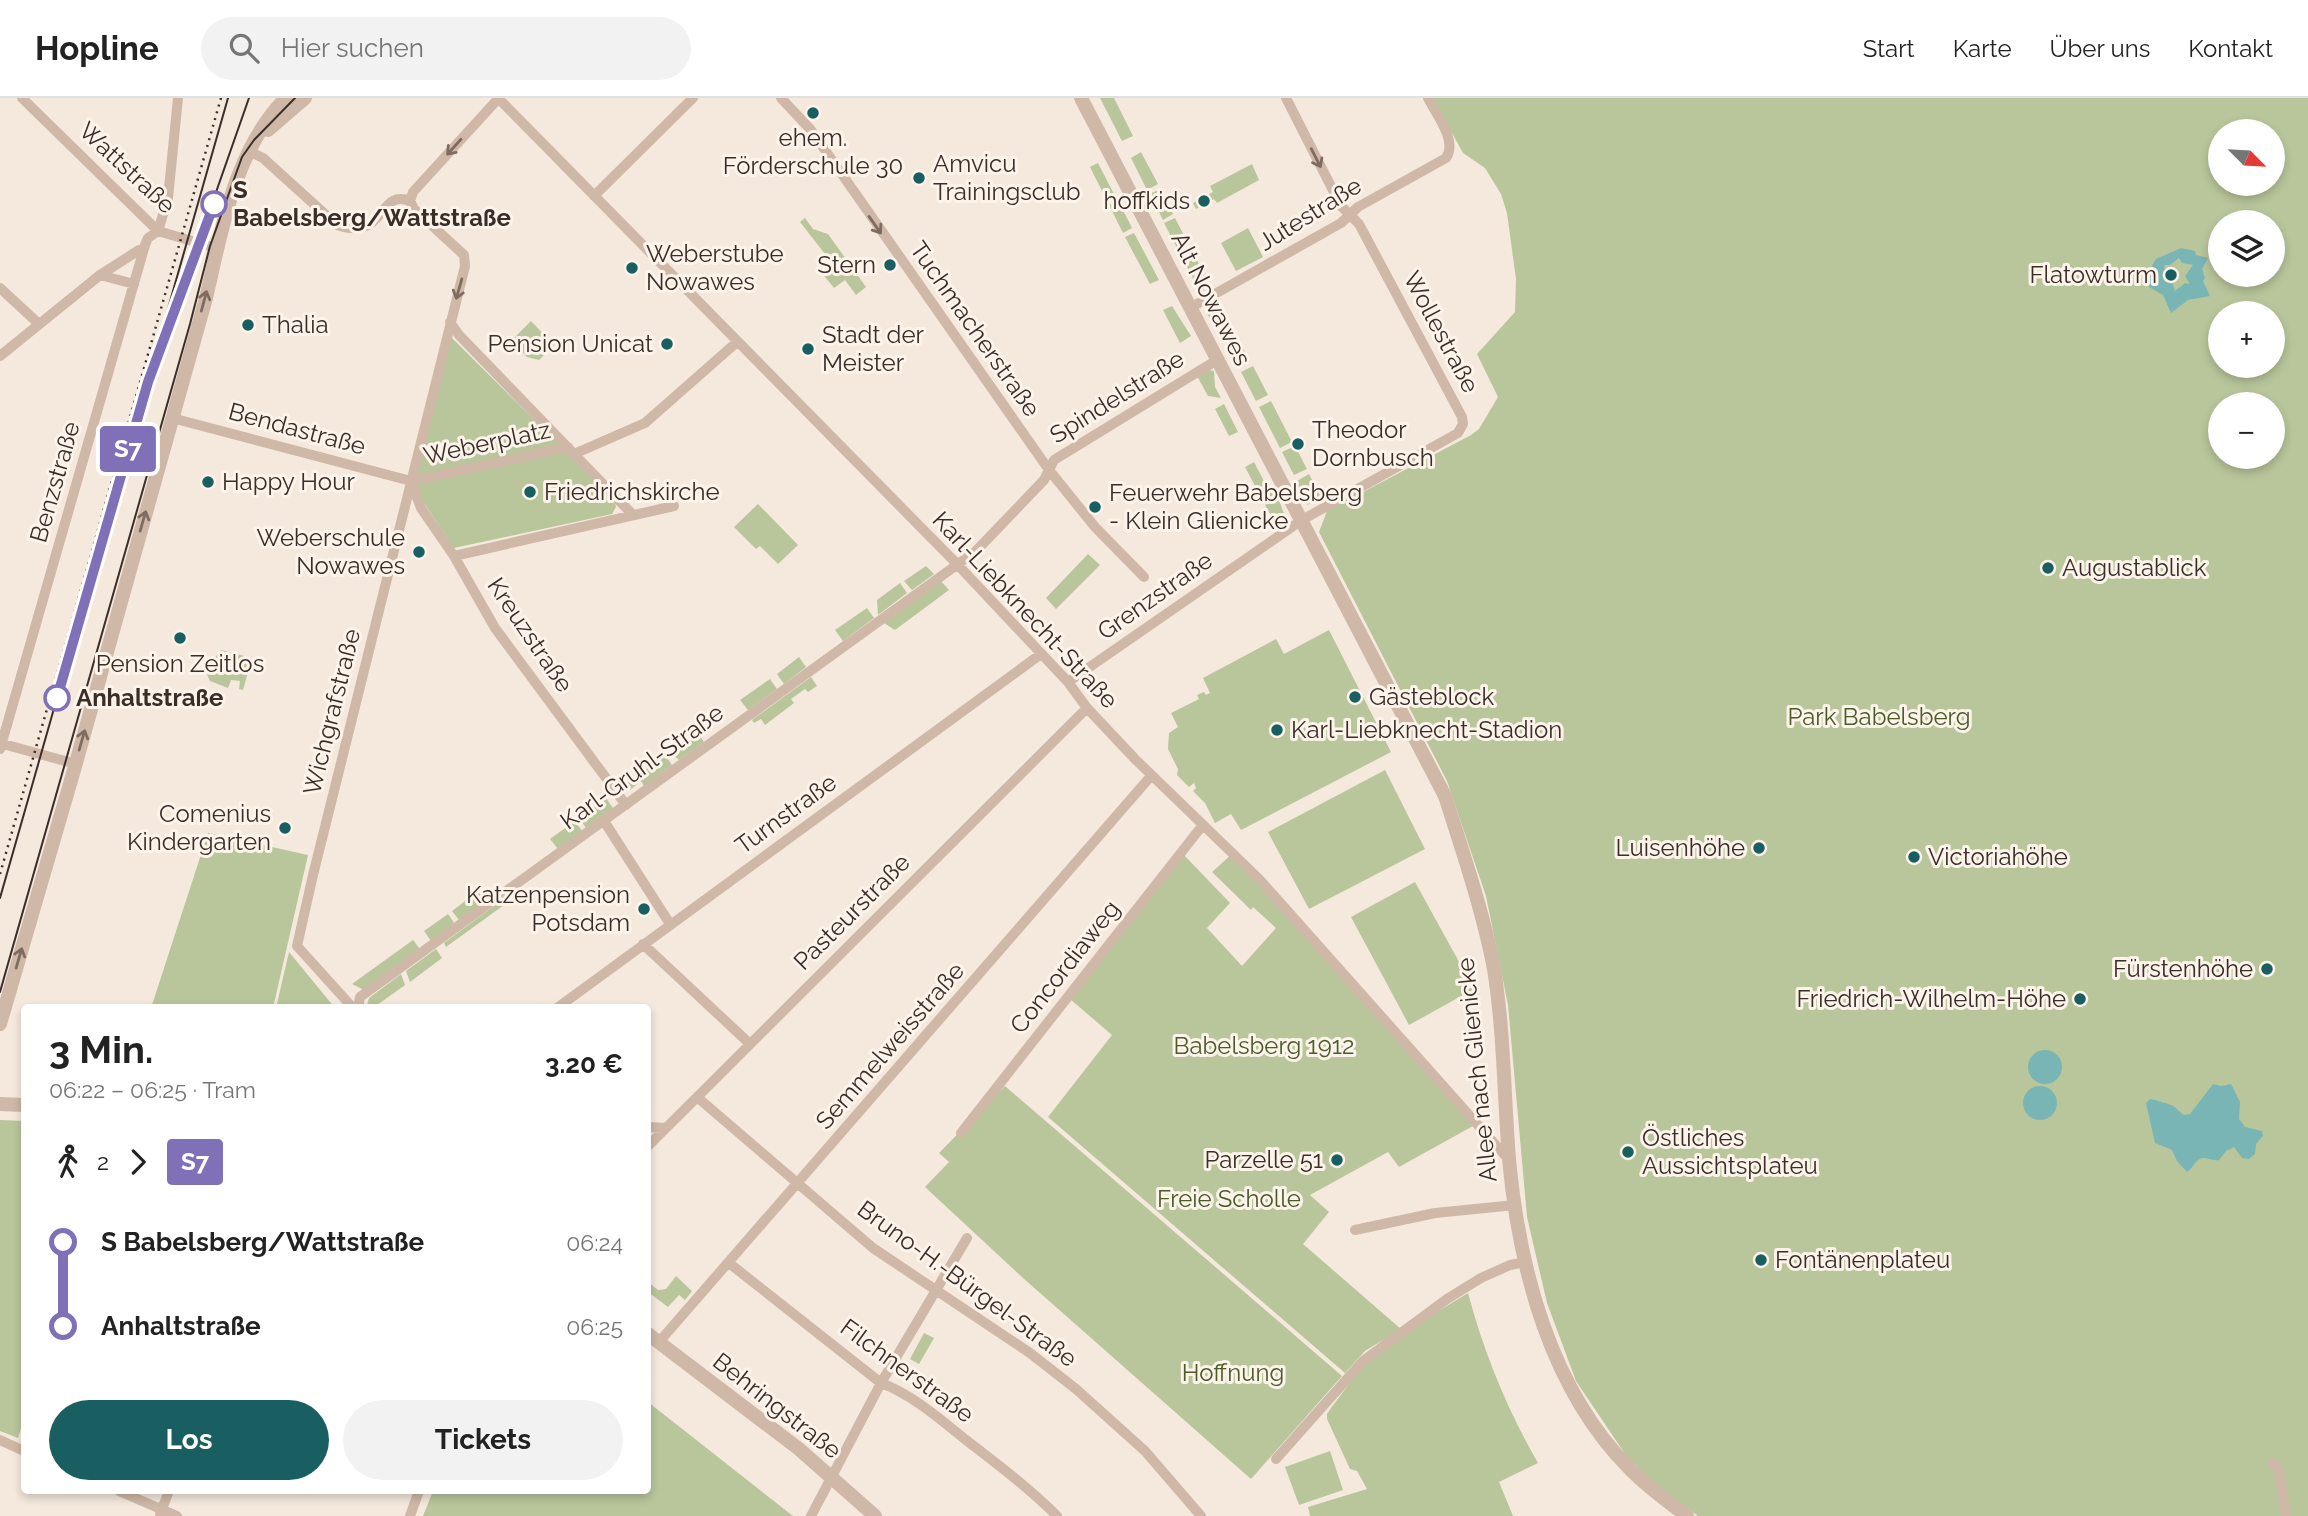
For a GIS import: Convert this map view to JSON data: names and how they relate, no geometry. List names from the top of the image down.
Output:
{
  "streets": {
    "street": [
      "Wattstraße",
      "Jutestraße",
      "Alt Nowawes",
      "Tuchmacherstraße",
      "Wollestraße",
      "Spindelstraße",
      "Bendastraße",
      "Weberplatz",
      "Benzstraße",
      "Grenzstraße",
      "Karl-Liebknecht-Straße",
      "Kreuzstraße",
      "Wichgrafstraße",
      "Karl-Gruhl-Straße",
      "Turnstraße",
      "Pasteurstraße",
      "Concordiaweg",
      "Semmelweisstraße",
      "Allee nach Glienicke",
      "Bruno-H.-Bürgel-Straße",
      "Filchnerstraße",
      "Behringstraße"
    ]
  },
  "crossings": [
    ["Wattstraße", "Benzstraße"],
    ["Jutestraße", "Alt Nowawes"],
    ["Jutestraße", "Wollestraße"],
    ["Alt Nowawes", "Wollestraße"],
    ["Alt Nowawes", "Spindelstraße"],
    ["Alt Nowawes", "Grenzstraße"],
    ["Alt Nowawes", "Allee nach Glienicke"],
    ["Tuchmacherstraße", "Spindelstraße"],
    ["Wollestraße", "Grenzstraße"],
    ["Wollestraße", "Allee nach Glienicke"],
    ["Spindelstraße", "Karl-Liebknecht-Straße"],
    ["Spindelstraße", "Karl-Gruhl-Straße"],
    ["Bendastraße", "Weberplatz"],
    ["Bendastraße", "Kreuzstraße"],
    ["Bendastraße", "Wichgrafstraße"],
    ["Weberplatz", "Kreuzstraße"],
    ["Weberplatz", "Wichgrafstraße"],
    ["Grenzstraße", "Karl-Liebknecht-Straße"],
    ["Grenzstraße", "Allee nach Glienicke"],
    ["Karl-Liebknecht-Straße", "Karl-Gruhl-Straße"],
    ["Karl-Liebknecht-Straße", "Turnstraße"],
    ["Karl-Liebknecht-Straße", "Pasteurstraße"],
    ["Karl-Liebknecht-Straße", "Concordiaweg"],
    ["Karl-Liebknecht-Straße", "Semmelweisstraße"],
    ["Karl-Liebknecht-Straße", "Allee nach Glienicke"],
    ["Kreuzstraße", "Wichgrafstraße"],
    ["Kreuzstraße", "Karl-Gruhl-Straße"],
    ["Pasteurstraße", "Bruno-H.-Bürgel-Straße"],
    ["Semmelweisstraße", "Bruno-H.-Bürgel-Straße"],
    ["Semmelweisstraße", "Filchnerstraße"],
    ["Semmelweisstraße", "Behringstraße"]
  ],
  "one_way": ["Tuchmacherstraße"],
  "parks": [
    "Park Babelsberg",
    "Babelsberg 1912",
    "Freie Scholle",
    "Hoffnung"
  ],
  "places": [
    "ehem. Förderschule 30",
    "Amvicu Trainingsclub",
    "hoffkids",
    "S Babelsberg/Wattstraße",
    "Stern",
    "Weberstube Nowawes",
    "Flatowturm",
    "Thalia",
    "Pension Unicat",
    "Stadt der Meister",
    "Theodor Dornbusch",
    "Happy Hour",
    "Friedrichskirche",
    "Feuerwehr Babelsberg - Klein Glienicke",
    "Weberschule Nowawes",
    "Augustablick",
    "Pension Zeitlos",
    "Gästeblock",
    "Anhaltstraße",
    "Karl-Liebknecht-Stadion",
    "Comenius Kindergarten",
    "Luisenhöhe",
    "Victoriahöhe",
    "Katzenpension Potsdam",
    "Fürstenhöhe",
    "Friedrich-Wilhelm-Höhe",
    "Östliches Aussichtsplateu",
    "Parzelle 51",
    "Fontänenplateu"
  ],
  "lines": ["tram line S7"],
  "north": "bottom right",
  "page": {
    "header": "Hopline",
    "search": "Hier suchen",
    "nav": [
      "Start",
      "Karte",
      "Über uns",
      "Kontakt"
    ],
    "on_map": "S7",
    "map_buttons": ["+", "−"],
    "heading": ["3 Min.", "06:22 – 06:25 · Tram", "3.20 €"],
    "legs": ["2", "S7"],
    "list": [
      {
        "name": "S Babelsberg/Wattstraße",
        "value": "06:24"
      },
      {
        "name": "Anhaltstraße",
        "value": "06:25"
      }
    ],
    "buttons": ["Los", "Tickets"]
  }
}
